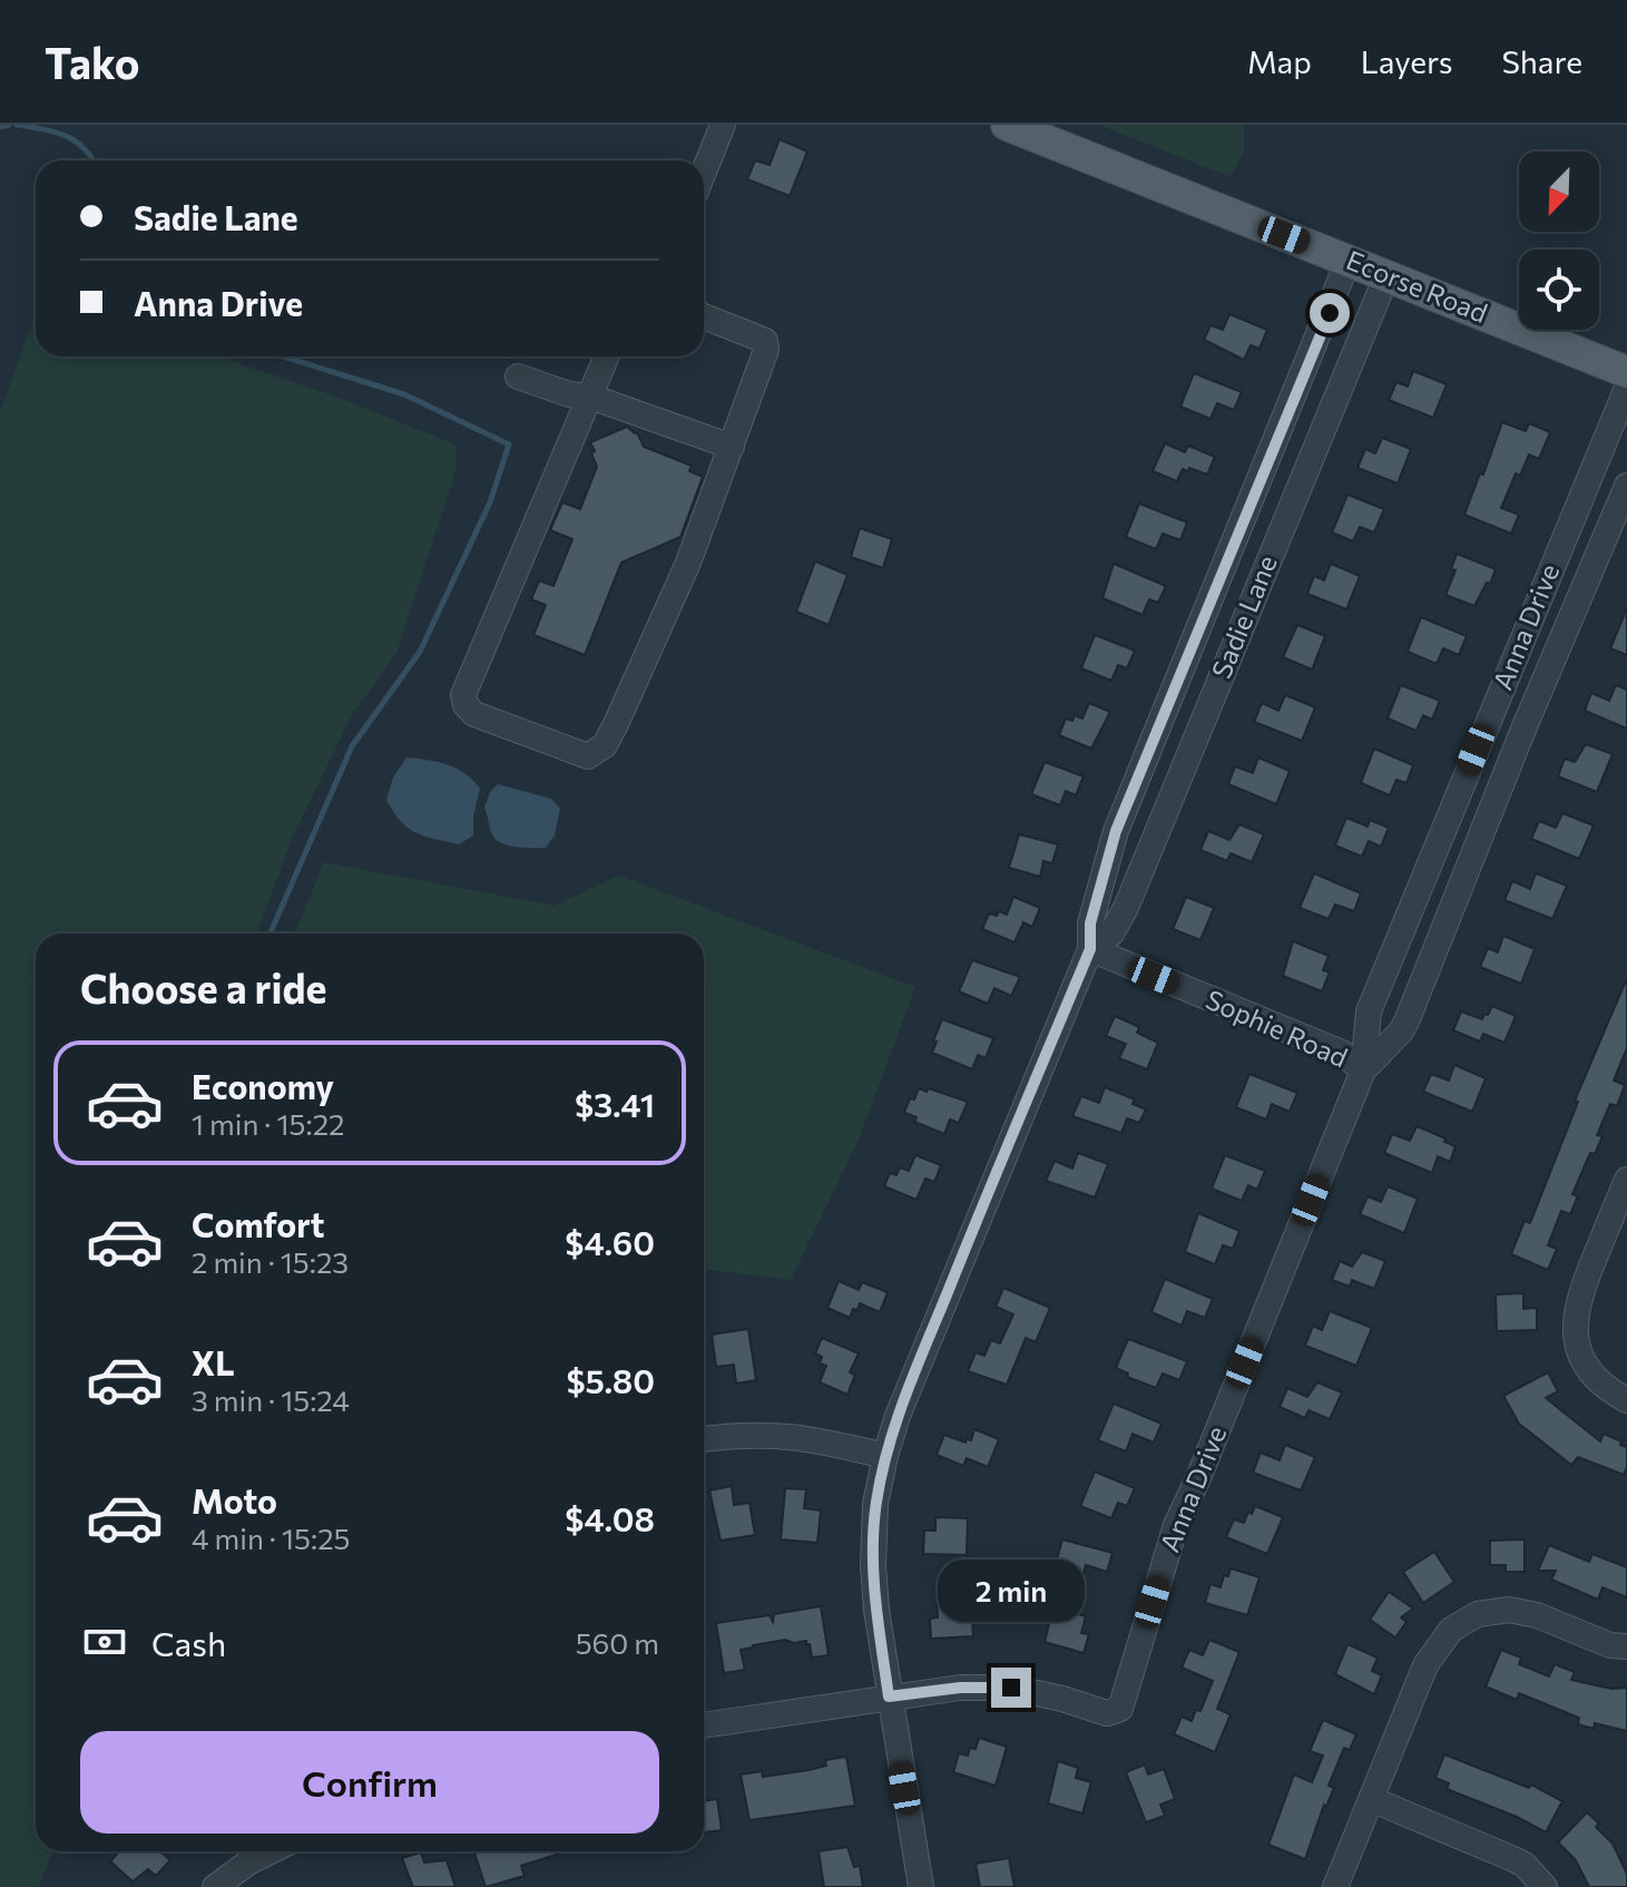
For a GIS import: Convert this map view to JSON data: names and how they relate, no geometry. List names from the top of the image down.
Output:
{
  "streets": {
    "main road": ["Ecorse Road"],
    "street": ["Sadie Lane", "Anna Drive", "Sophie Road"]
  },
  "crossings": [
    ["Ecorse Road", "Sadie Lane"],
    ["Sadie Lane", "Anna Drive"],
    ["Sadie Lane", "Sophie Road"],
    ["Anna Drive", "Sophie Road"]
  ],
  "north": "bottom left",
  "page": {
    "header": "Tako",
    "nav": ["Map", "Layers", "Share"],
    "banner": ["Sadie Lane", "Anna Drive"],
    "heading": "Choose a ride",
    "list": [
      {
        "name": "Economy",
        "note": "1 min · 15:22",
        "value": "$3.41"
      },
      {
        "name": "Comfort",
        "note": "2 min · 15:23",
        "value": "$4.60"
      },
      {
        "name": "XL",
        "note": "3 min · 15:24",
        "value": "$5.80"
      },
      {
        "name": "Moto",
        "note": "4 min · 15:25",
        "value": "$4.08"
      }
    ],
    "bubble": "2 min",
    "pay": ["Cash", "560 m"],
    "buttons": "Confirm"
  }
}
